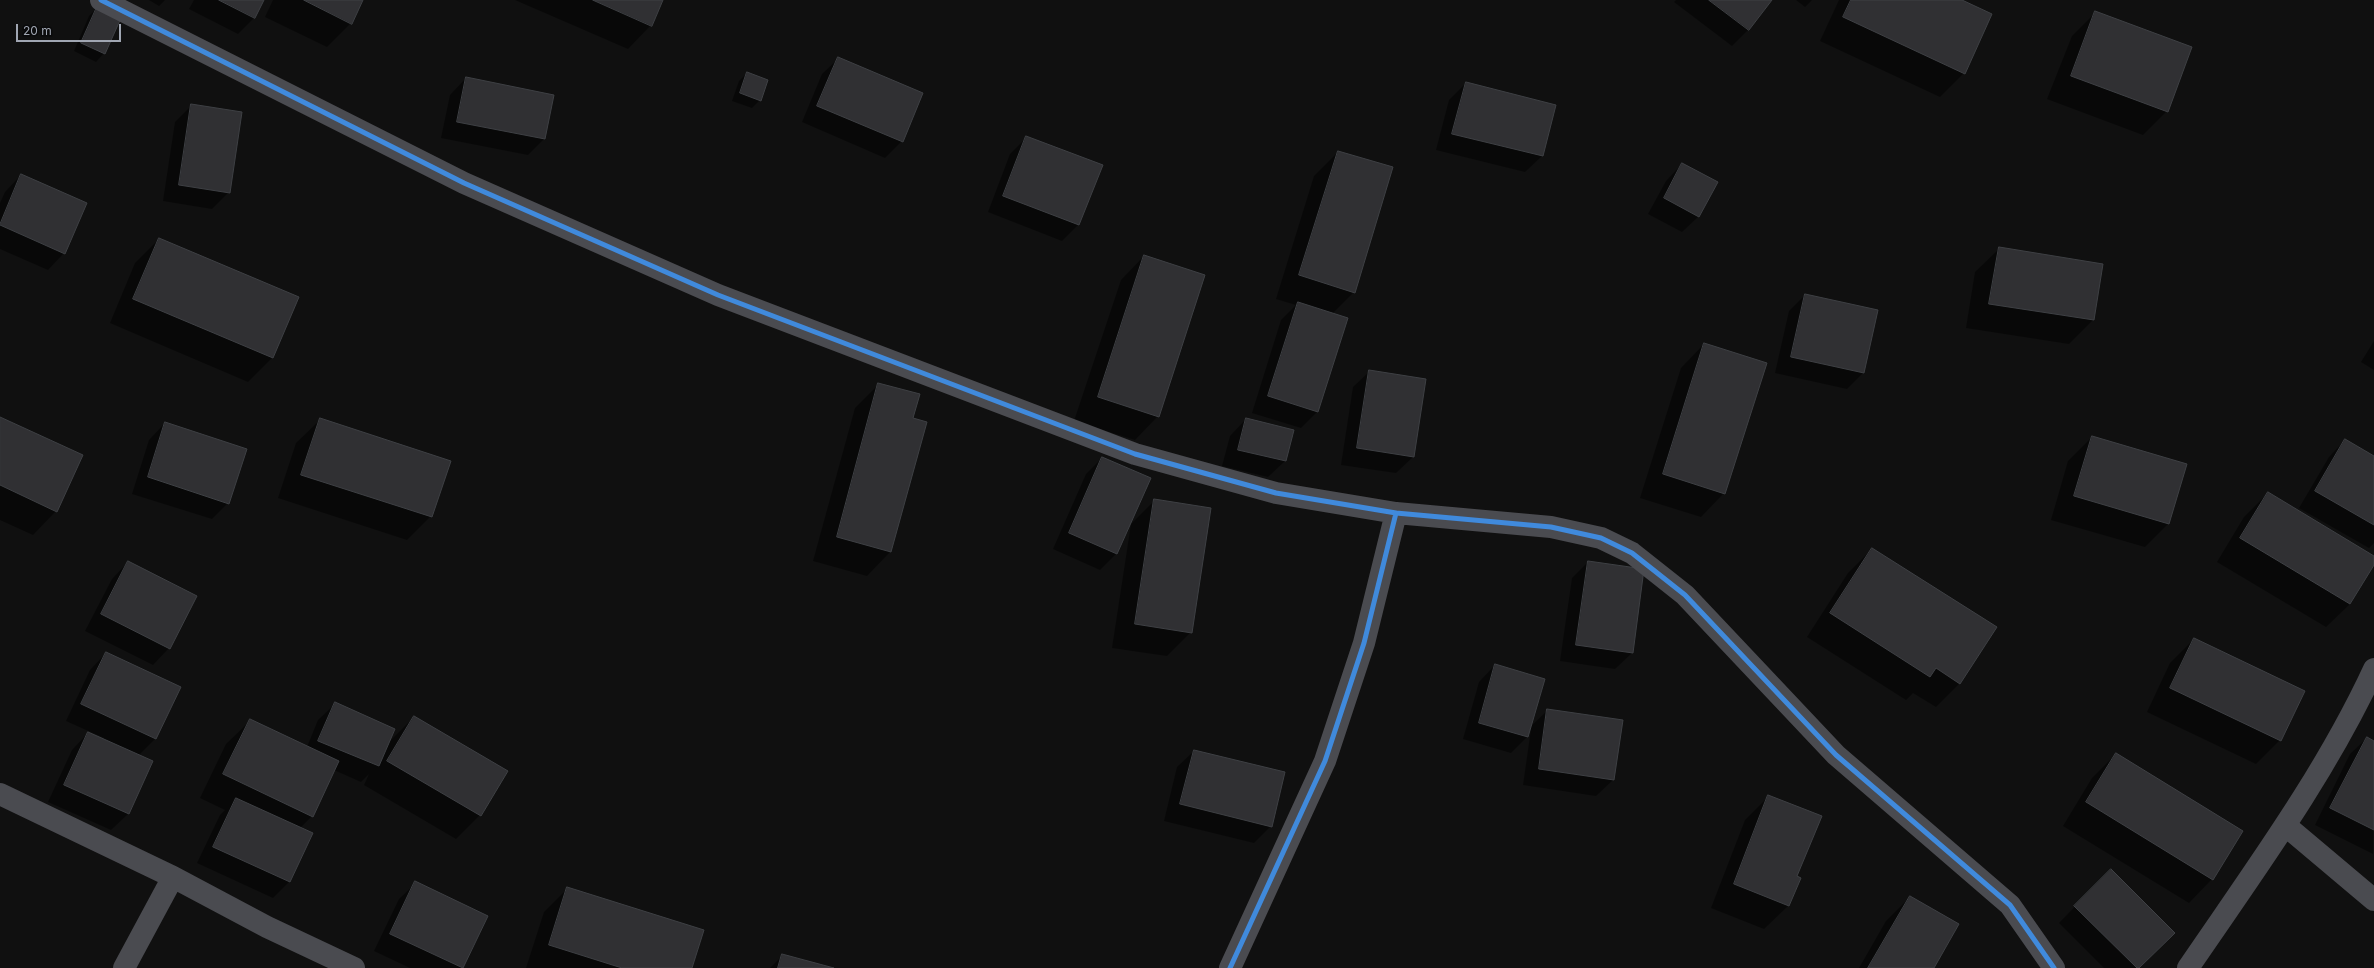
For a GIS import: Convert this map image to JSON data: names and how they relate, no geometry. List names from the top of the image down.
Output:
{
  "scale_bar": "20 m"
}
